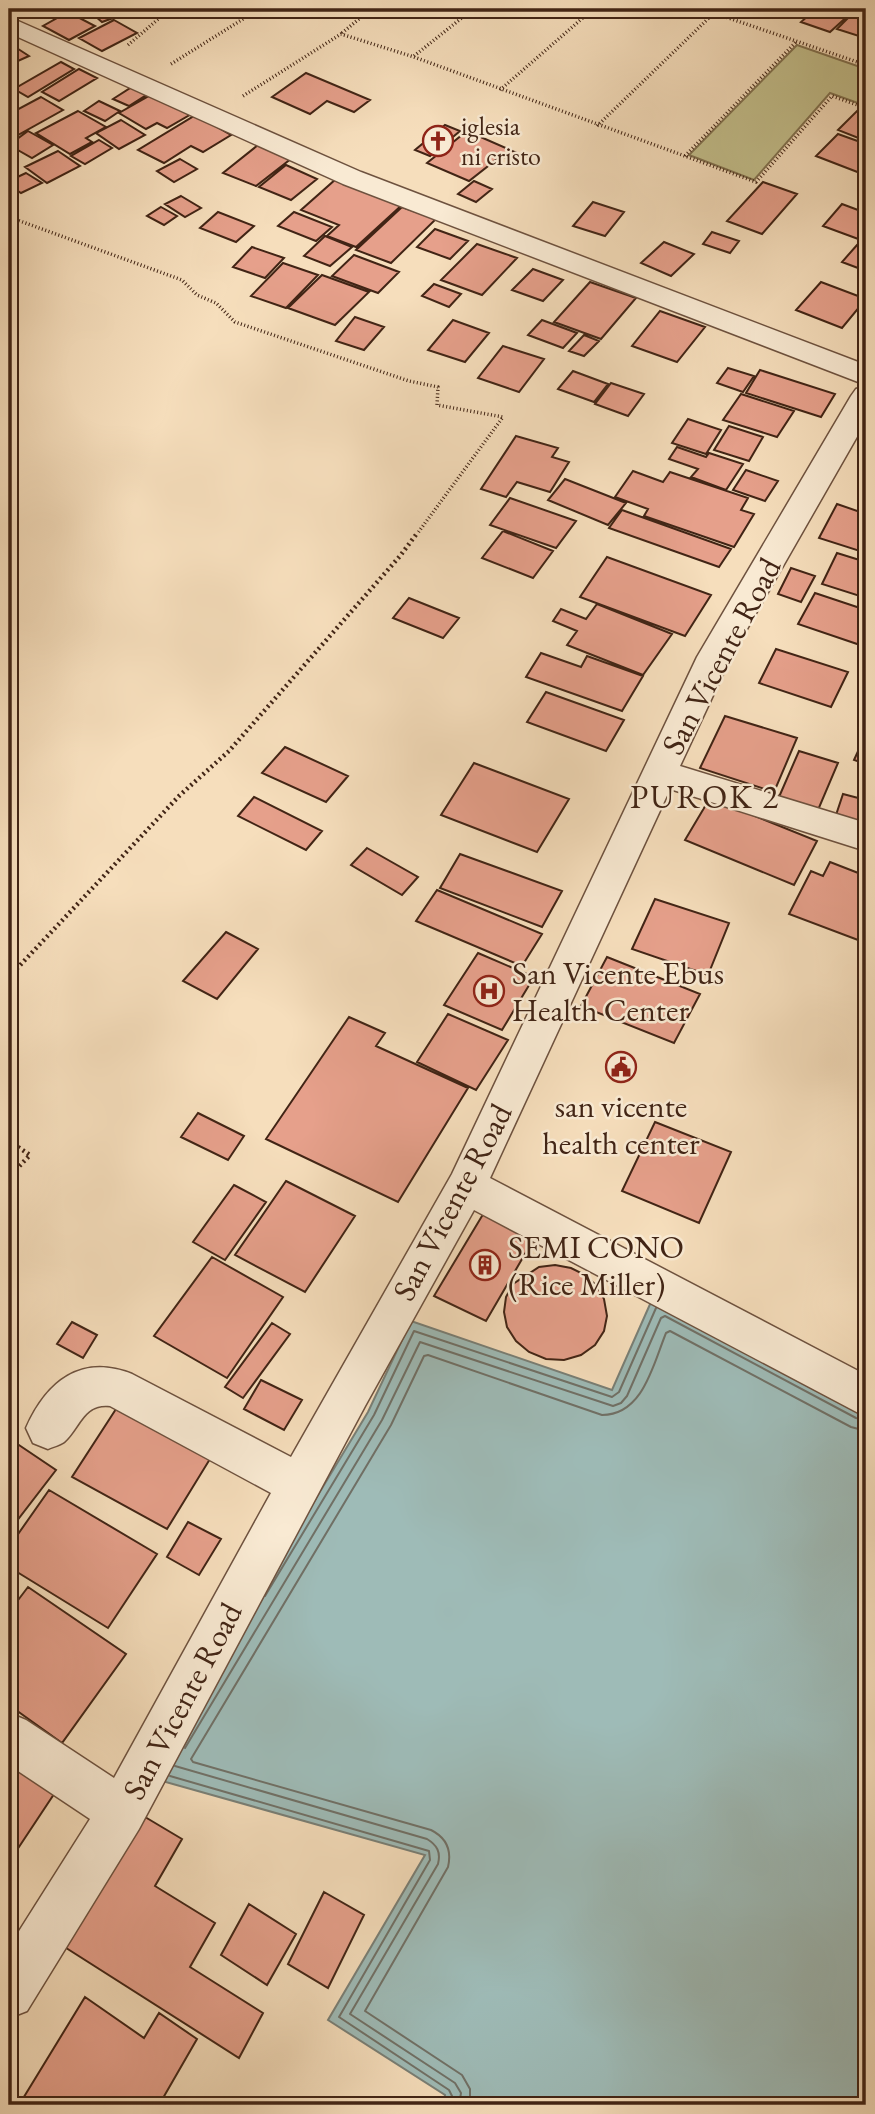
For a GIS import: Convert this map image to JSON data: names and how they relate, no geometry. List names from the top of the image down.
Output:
{
  "streets": {
    "street": ["San Vicente Road"]
  },
  "districts": ["PUROK 2"],
  "places": {
    "church": ["iglesia ni cristo"],
    "hospital": ["San Vicente Ebus Health Center"],
    "public building": ["san vicente health center"],
    "building": ["SEMI CONO (Rice Miller)"]
  }
}
